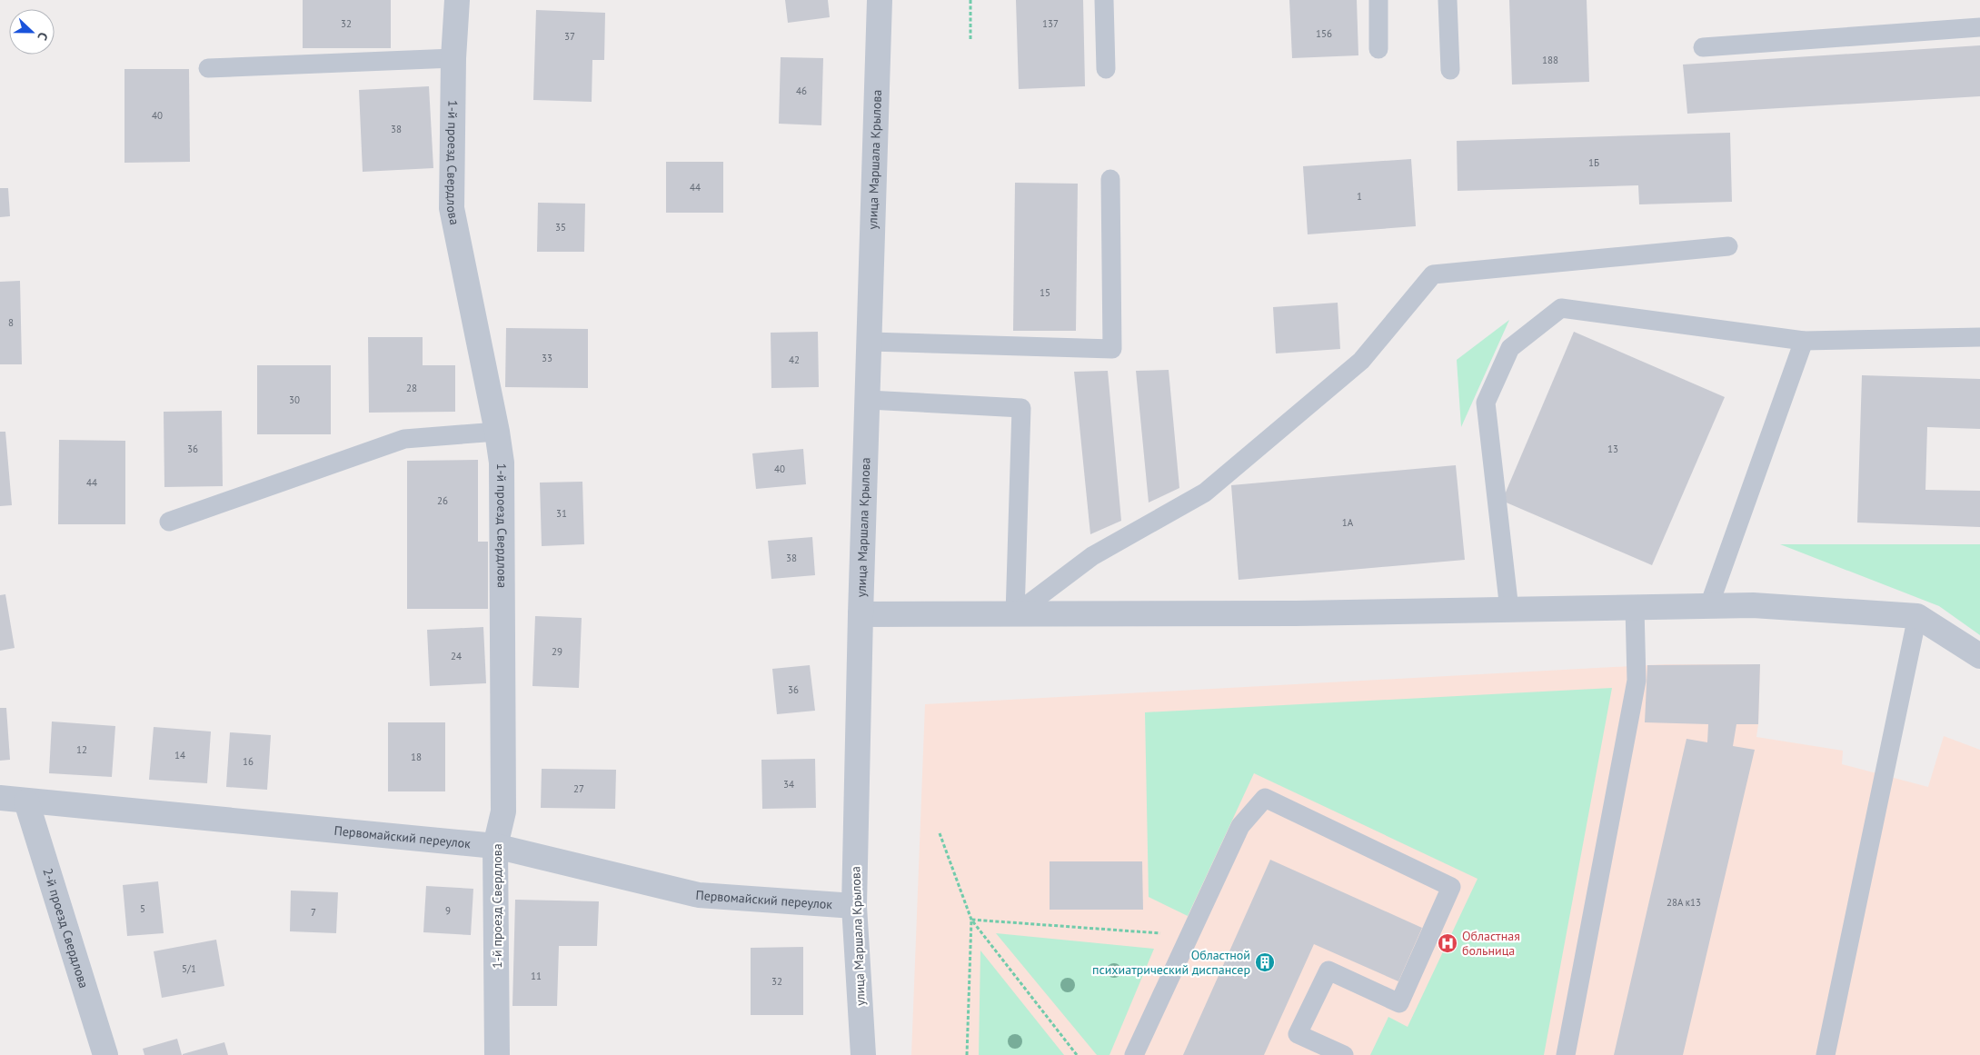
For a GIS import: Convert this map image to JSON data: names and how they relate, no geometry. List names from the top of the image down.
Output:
{
  "streets": {
    "street": [
      "улица Маршала Крылова",
      "1-й проезд Свердлова",
      "Первомайский переулок",
      "2-й проезд Свердлова"
    ]
  },
  "crossings": [
    ["улица Маршала Крылова", "Первомайский переулок"],
    ["1-й проезд Свердлова", "Первомайский переулок"],
    ["Первомайский переулок", "2-й проезд Свердлова"]
  ],
  "places": {
    "hospital": ["Областная больница"],
    "building": ["Областной психиатрический диспансер"]
  },
  "house_numbers": [
    "32",
    "137",
    "156",
    "37",
    "188",
    "46",
    "40",
    "38",
    "1Б",
    "44",
    "1",
    "35",
    "15",
    "8",
    "33",
    "42",
    "28",
    "30",
    "36",
    "13",
    "40",
    "44",
    "26",
    "31",
    "1А",
    "38",
    "29",
    "24",
    "36",
    "12",
    "14",
    "18",
    "16",
    "34",
    "27",
    "28А к13",
    "5",
    "9",
    "7",
    "5/1",
    "11",
    "32"
  ],
  "north": "right"
}
